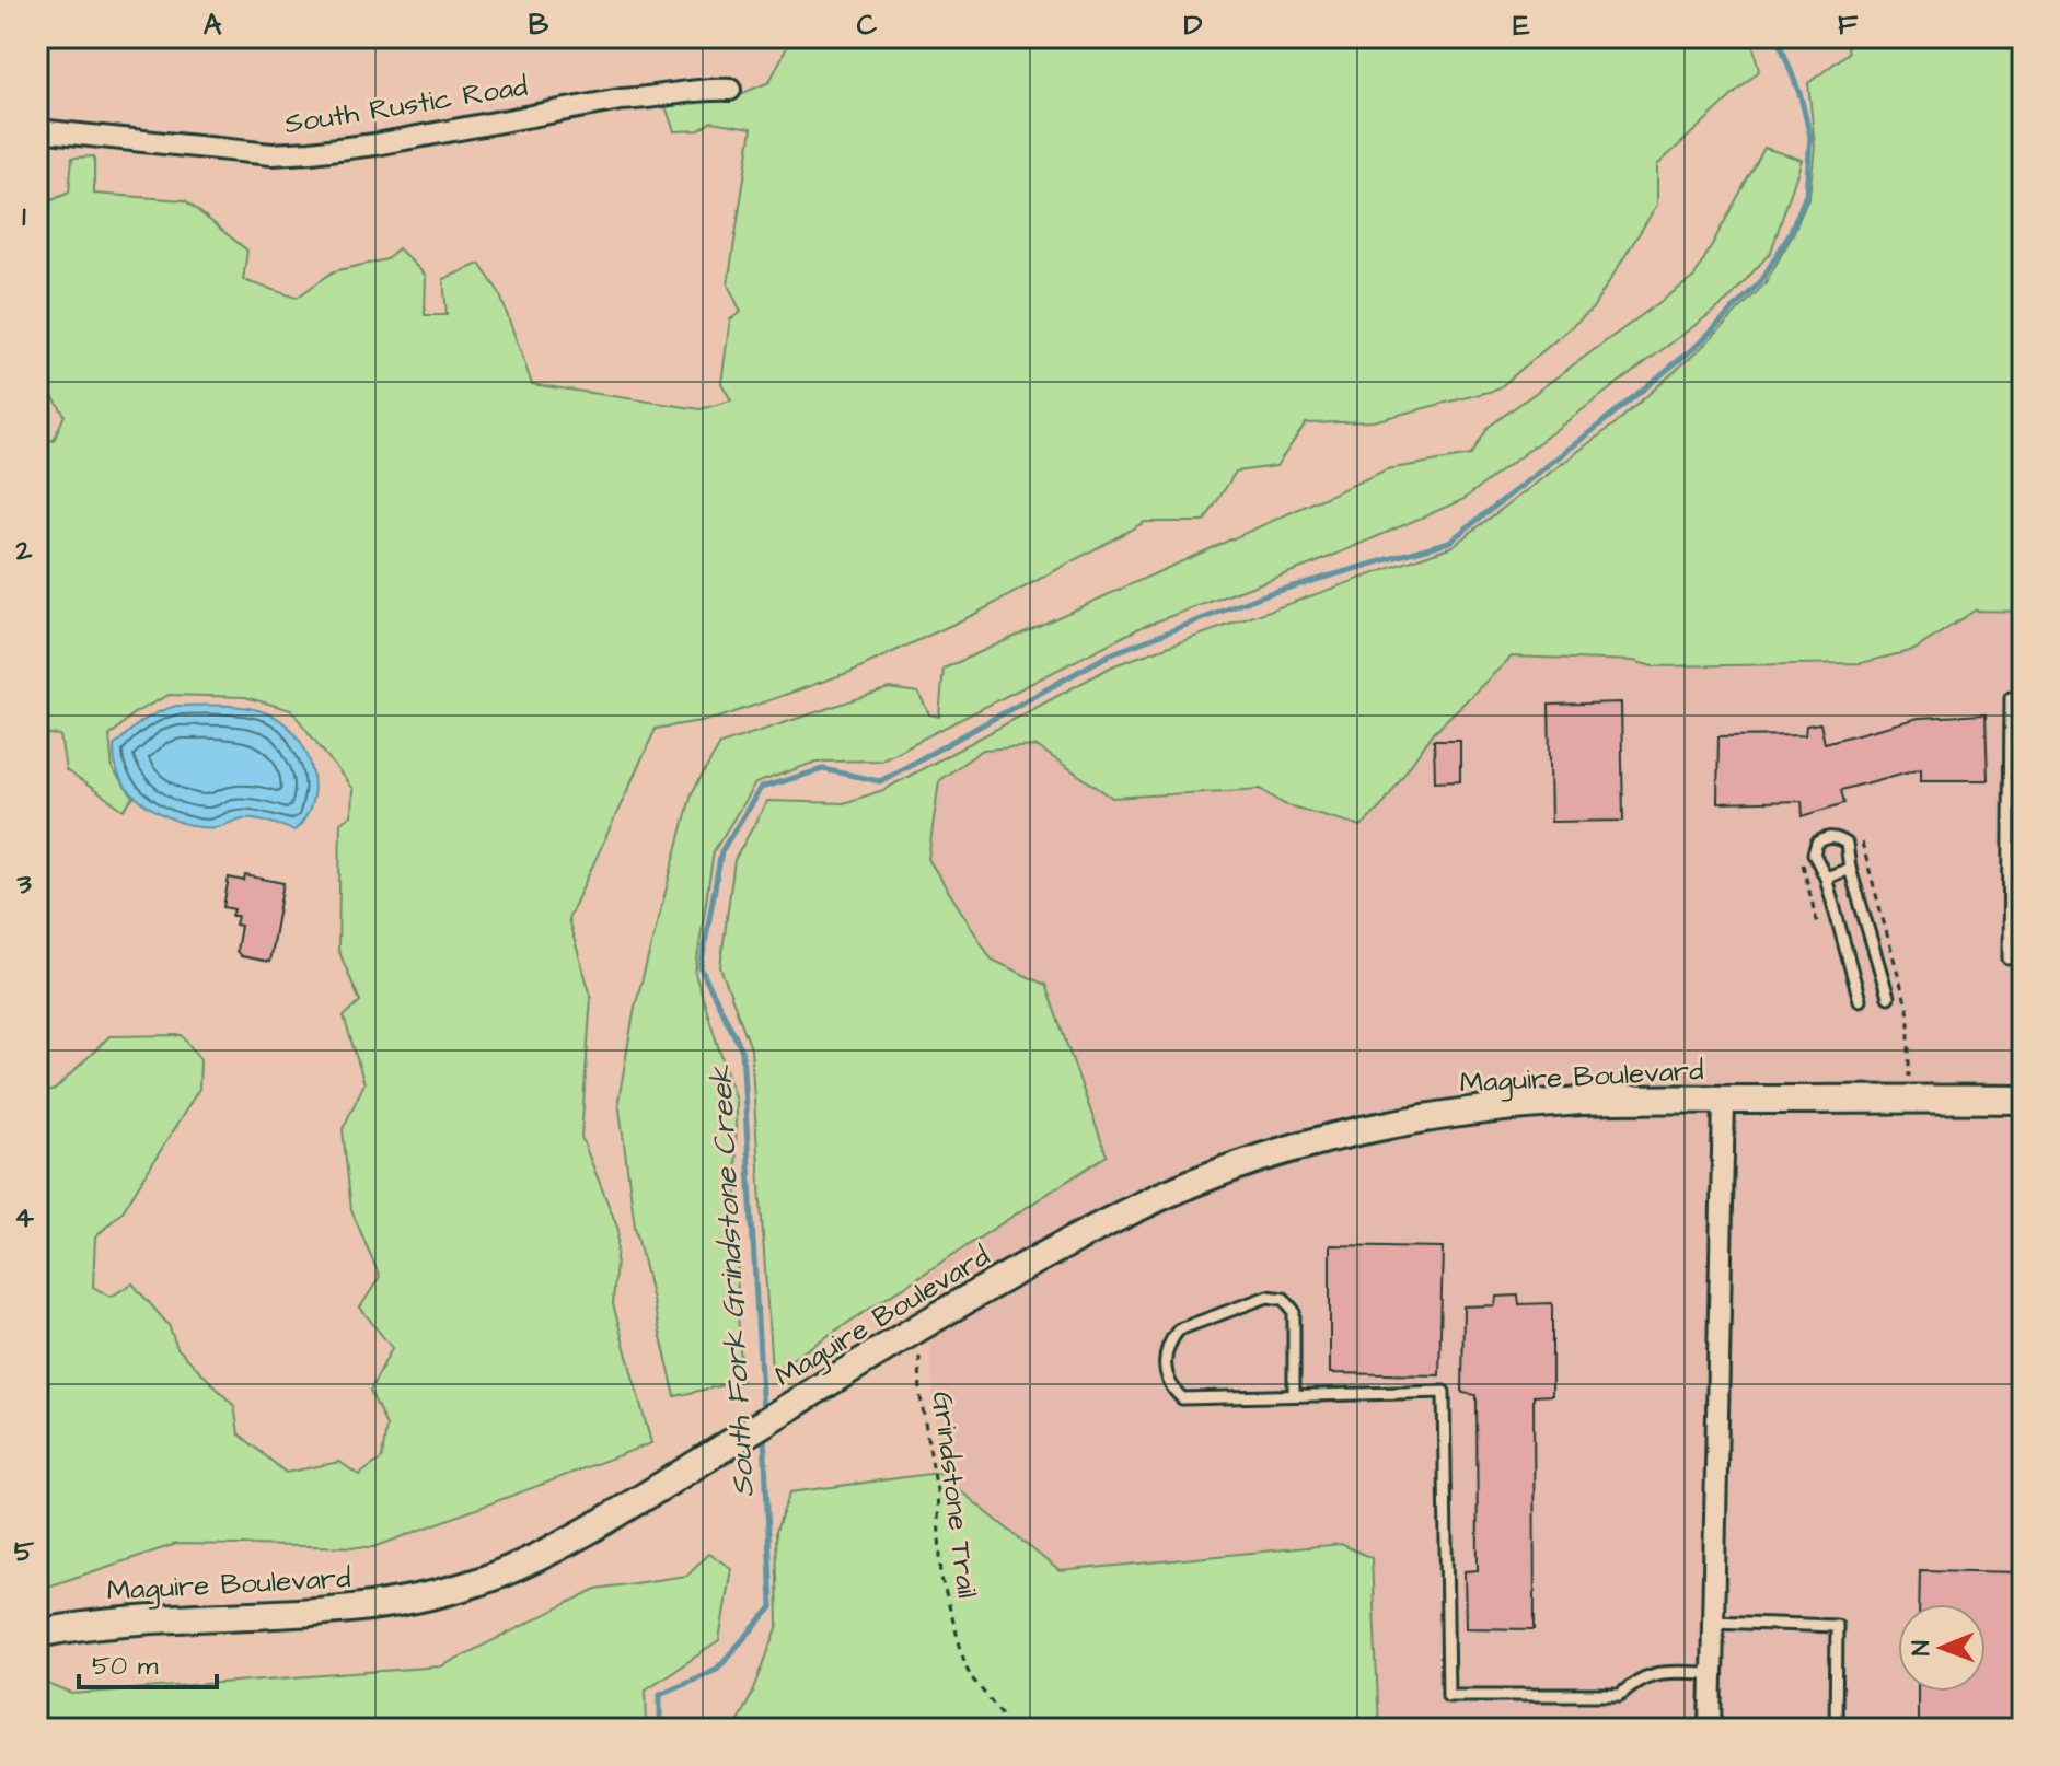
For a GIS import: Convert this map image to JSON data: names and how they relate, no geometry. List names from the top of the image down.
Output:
{
  "streets": {
    "street": ["South Rustic Road", "Maguire Boulevard"],
    "path": ["Grindstone Trail"]
  },
  "water": ["South Fork Grindstone Creek"],
  "scale_bar": "50 m",
  "north": "left",
  "grid": {
    "columns": [
      "A",
      "B",
      "C",
      "D",
      "E",
      "F"
    ],
    "rows": [
      "1",
      "2",
      "3",
      "4",
      "5"
    ]
  }
}
